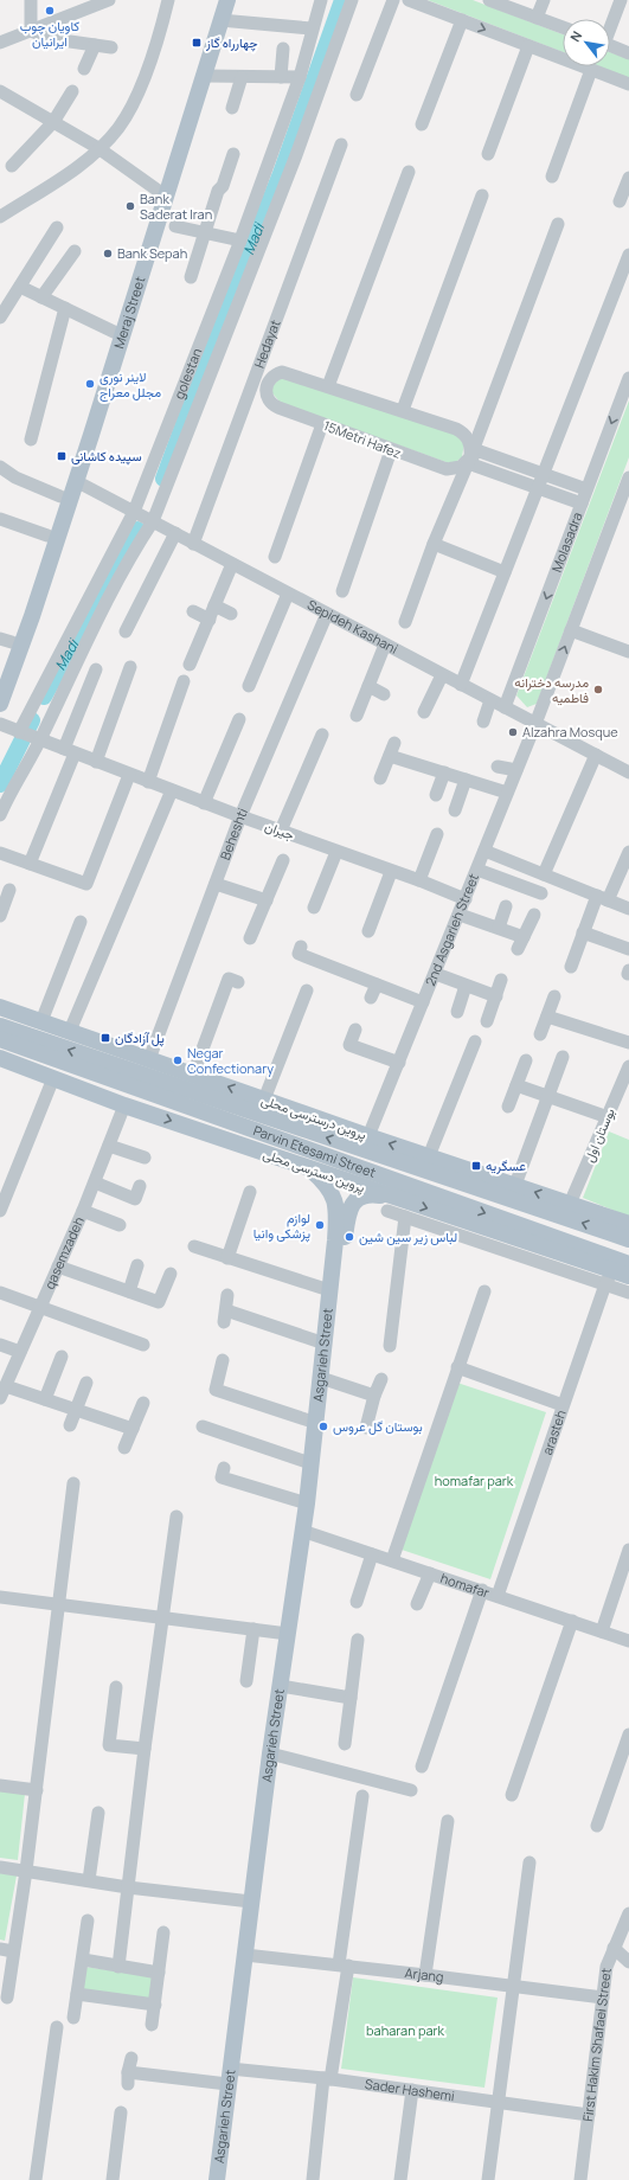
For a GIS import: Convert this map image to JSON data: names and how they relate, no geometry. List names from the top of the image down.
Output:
{
  "streets": {
    "main road": [
      "Meraj Street",
      "پروین درسترسی محلی",
      "Parvin Etesami Street",
      "پروین دسترسی محلی",
      "Asgarieh Street"
    ],
    "street": [
      "Hedayat",
      "golestan",
      "15Metri Hafez",
      "Molasadra",
      "Sepideh Kashani",
      "جیران",
      "Beheshti",
      "2nd Asgarieh Street",
      "بوستان اول",
      "qasemzadeh",
      "arasteh",
      "homafar",
      "Arjang",
      "First Hakim Shafaei Street",
      "Sader Hashemi"
    ]
  },
  "crossings": [
    ["Meraj Street", "Sepideh Kashani"],
    ["Hedayat", "15Metri Hafez"],
    ["Hedayat", "Sepideh Kashani"],
    ["golestan", "Sepideh Kashani"],
    ["golestan", "جیران"],
    ["Molasadra", "Sepideh Kashani"],
    ["Sepideh Kashani", "Beheshti"],
    ["Sepideh Kashani", "2nd Asgarieh Street"],
    ["جیران", "Beheshti"],
    ["جیران", "2nd Asgarieh Street"],
    ["Beheshti", "پروین درسترسی محلی"],
    ["2nd Asgarieh Street", "پروین درسترسی محلی"],
    ["پروین درسترسی محلی", "بوستان اول"],
    ["پروین دسترسی محلی", "qasemzadeh"],
    ["پروین دسترسی محلی", "arasteh"],
    ["Asgarieh Street", "homafar"],
    ["Asgarieh Street", "Arjang"],
    ["Asgarieh Street", "Sader Hashemi"],
    ["arasteh", "homafar"],
    ["Arjang", "First Hakim Shafaei Street"],
    ["First Hakim Shafaei Street", "Sader Hashemi"]
  ],
  "water": ["Madi"],
  "parks": ["homafar park", "baharan park"],
  "places": {
    "other": [
      "کاویان چوب ایرانیان",
      "Bank Saderat Iran",
      "Bank Sepah",
      "لاینر نوری مجلل معراج",
      "مدرسه دخترانه فاطمیه",
      "Alzahra Mosque",
      "Negar Confectionary",
      "لوازم پزشکی وانیا",
      "لباس زیر سین شین",
      "بوستان گل عروس"
    ],
    "transit": [
      "چهارراه گاز",
      "سپیده کاشانی",
      "پل آزادگان",
      "عسگریه"
    ]
  },
  "north": "top left"
}
